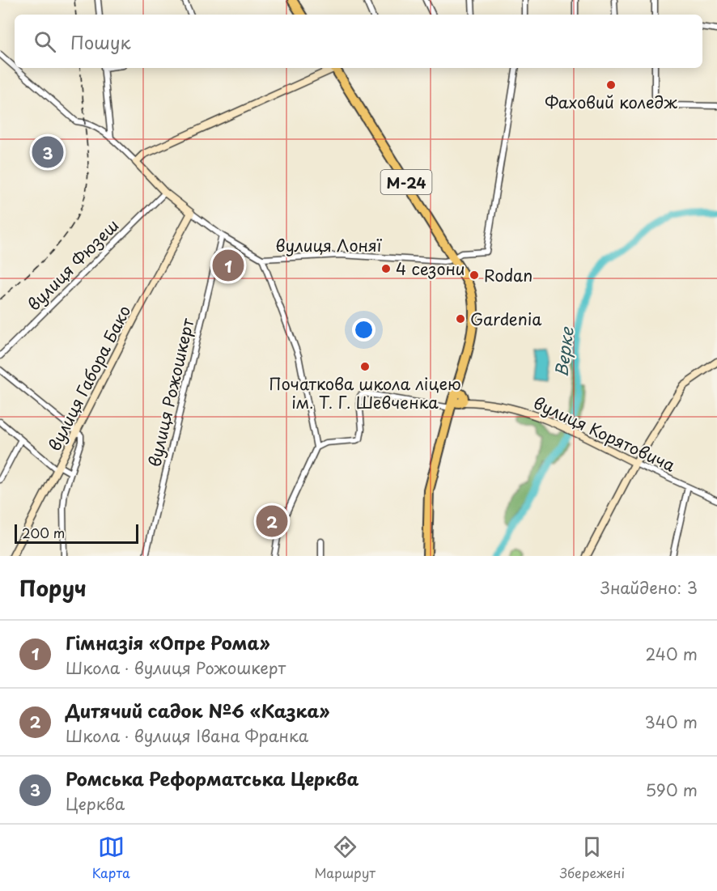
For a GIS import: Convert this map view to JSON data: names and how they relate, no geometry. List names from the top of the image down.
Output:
{
  "streets": {
    "highway": ["М-24"],
    "street": [
      "вулиця Лоняї",
      "вулиця Фюзеш",
      "вулиця Габора Бако",
      "вулиця Рожошкерт",
      "вулиця Корятовича"
    ]
  },
  "crossings": [
    ["М-24", "вулиця Лоняї"],
    ["М-24", "вулиця Корятовича"],
    ["вулиця Лоняї", "вулиця Фюзеш"],
    ["вулиця Лоняї", "вулиця Габора Бако"],
    ["вулиця Лоняї", "вулиця Рожошкерт"]
  ],
  "water": ["Верке"],
  "places": [
    "Фаховий коледж",
    "4 сезони",
    "Rodan",
    "Gardenia",
    "Початкова школа ліцею ім. Т. Г. Шевченка"
  ],
  "scale_bar": "200 m",
  "page": {
    "search": "Пошук",
    "pins": ["3", "1", "2"],
    "scale": "200 m",
    "heading": ["Поруч", "Знайдено: 3"],
    "list": [
      {
        "mark": "1",
        "name": "Гімназія «Опре Рома»",
        "note": "Школа · вулиця Рожошкерт",
        "value": "240 m"
      },
      {
        "mark": "2",
        "name": "Дитячий садок №6 «Казка»",
        "note": "Школа · вулиця Івана Франка",
        "value": "340 m"
      },
      {
        "mark": "3",
        "name": "Ромська Реформатська Церква",
        "note": "Церква",
        "value": "590 m"
      }
    ],
    "nav": ["Карта", "Маршрут", "Збережені"]
  }
}
